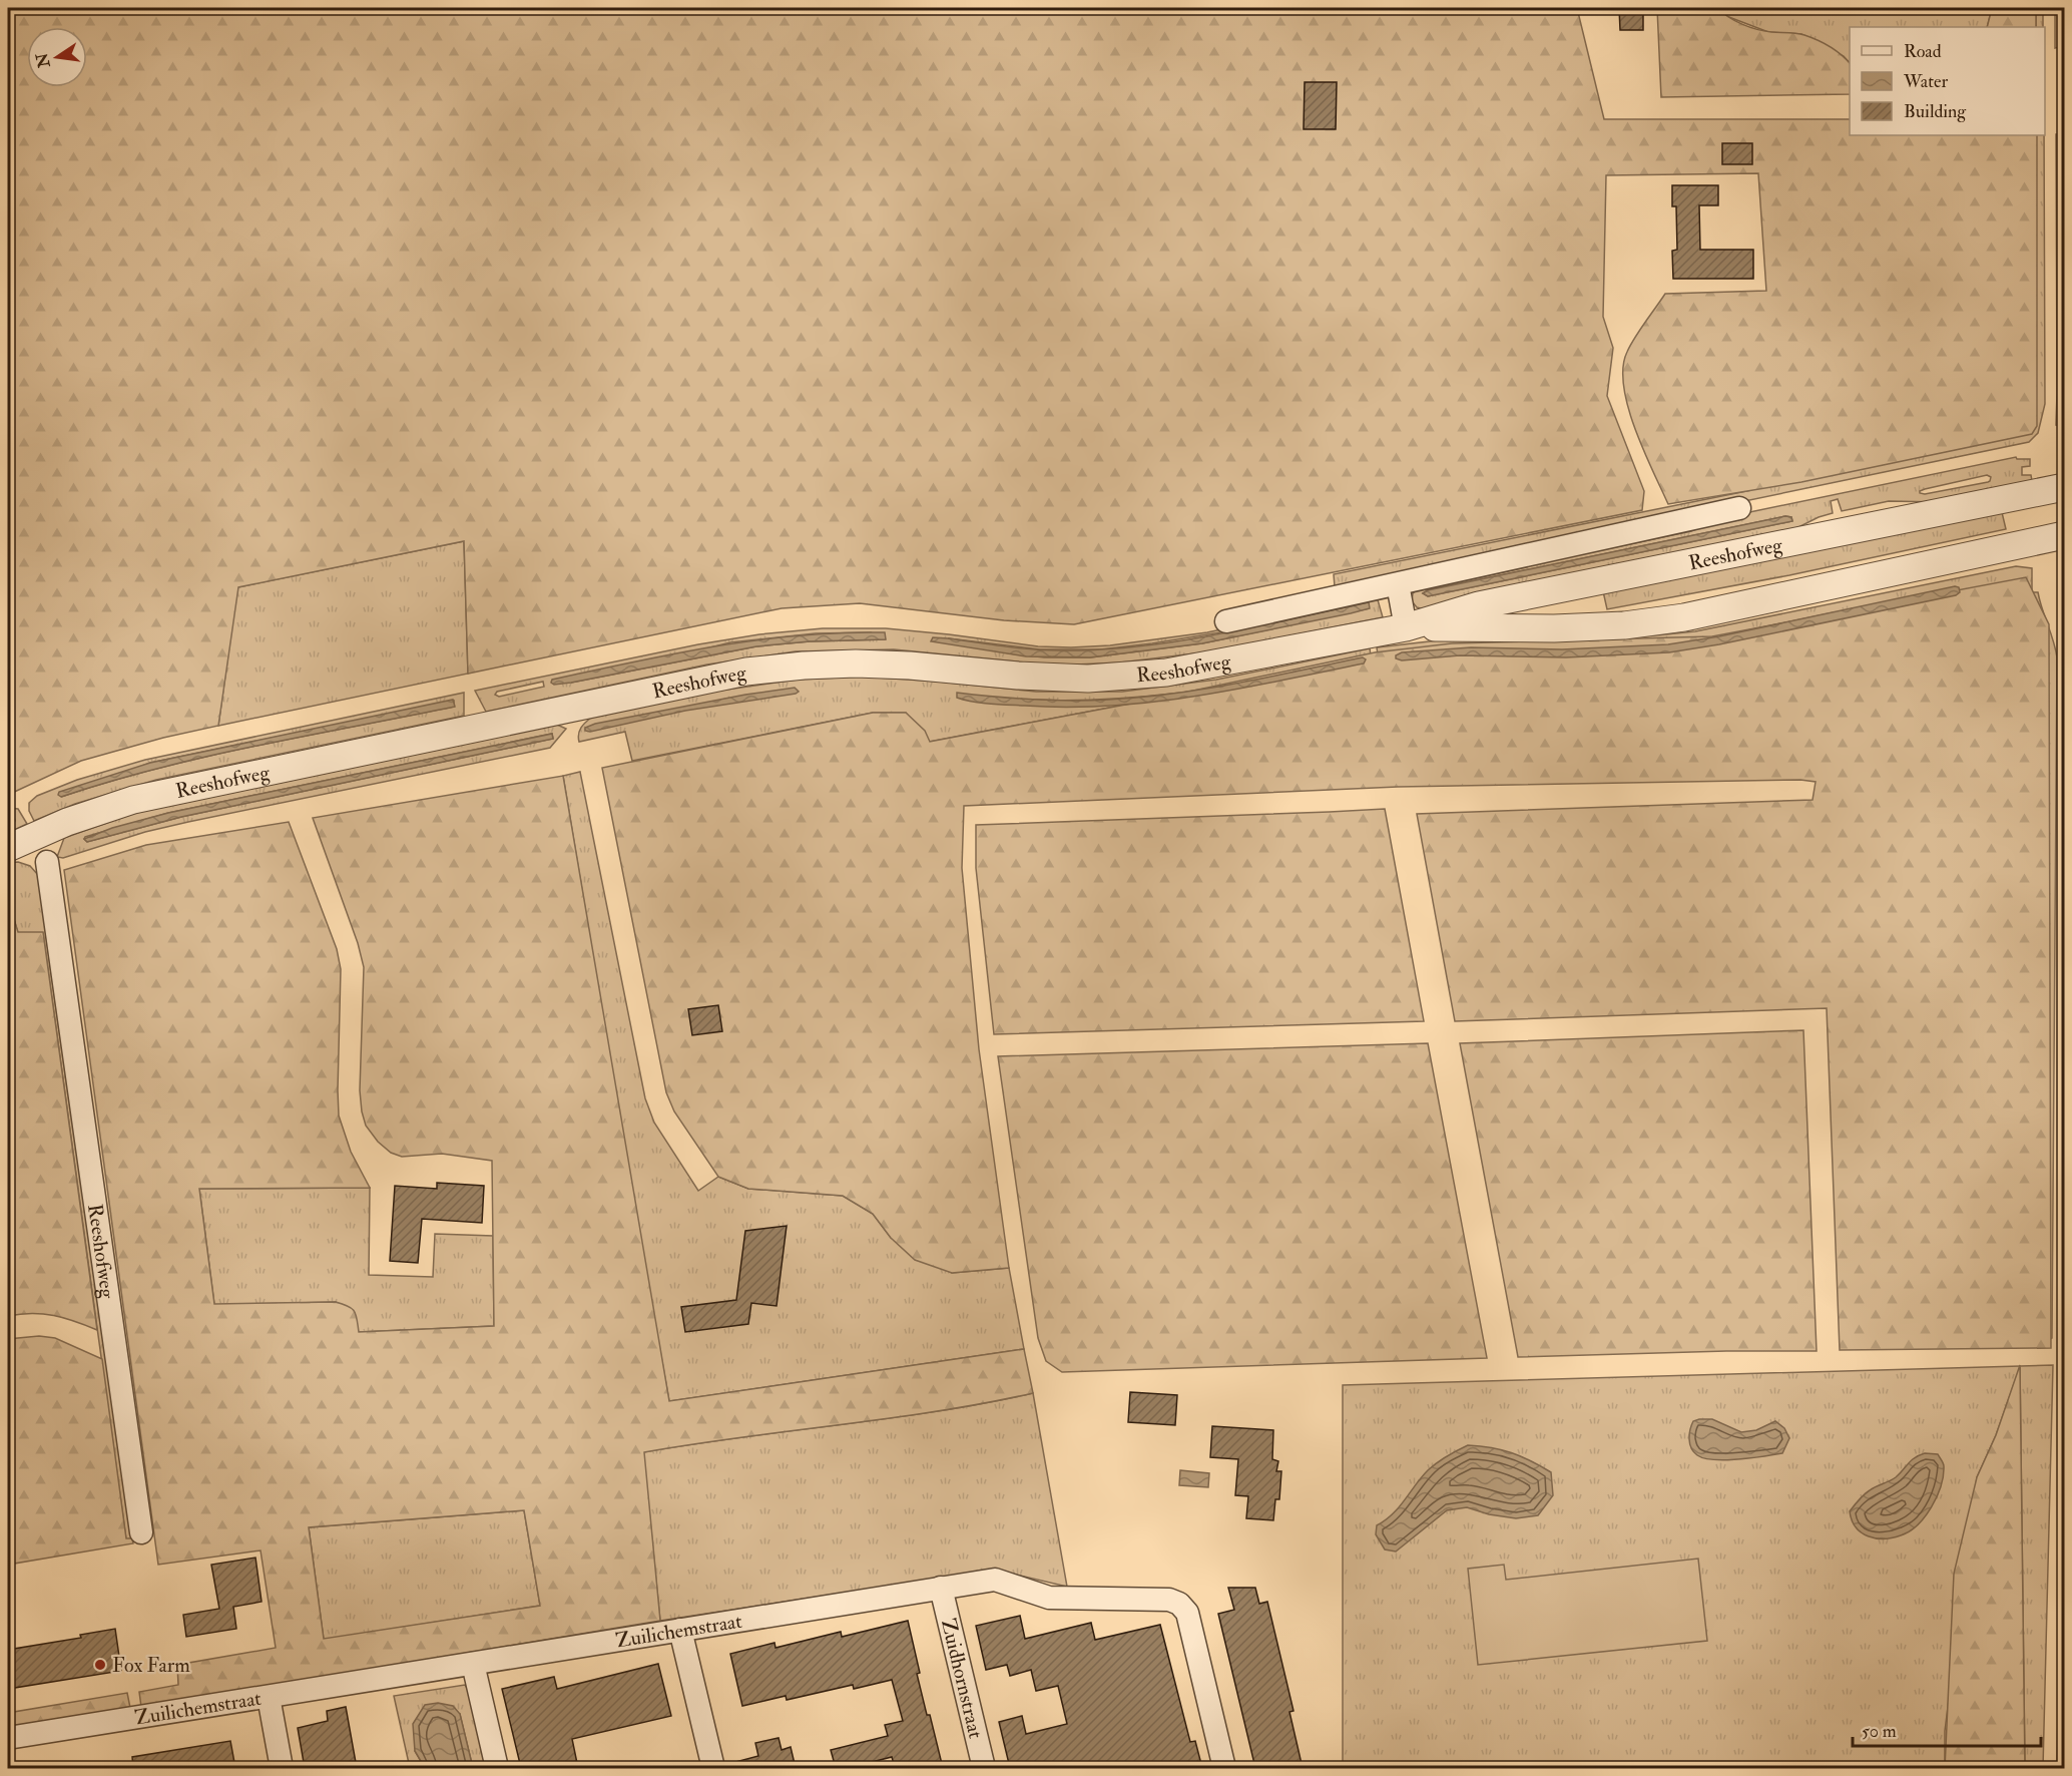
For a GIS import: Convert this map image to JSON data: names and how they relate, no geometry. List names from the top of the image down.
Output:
{
  "streets": {
    "street": ["Reeshofweg", "Zuilichemstraat", "Zuidhornstraat"]
  },
  "crossings": [
    ["Zuilichemstraat", "Zuidhornstraat"]
  ],
  "places": ["Fox Farm"],
  "legend": ["Road", "Water", "Building"],
  "scale_bar": "50 m",
  "north": "left"
}
